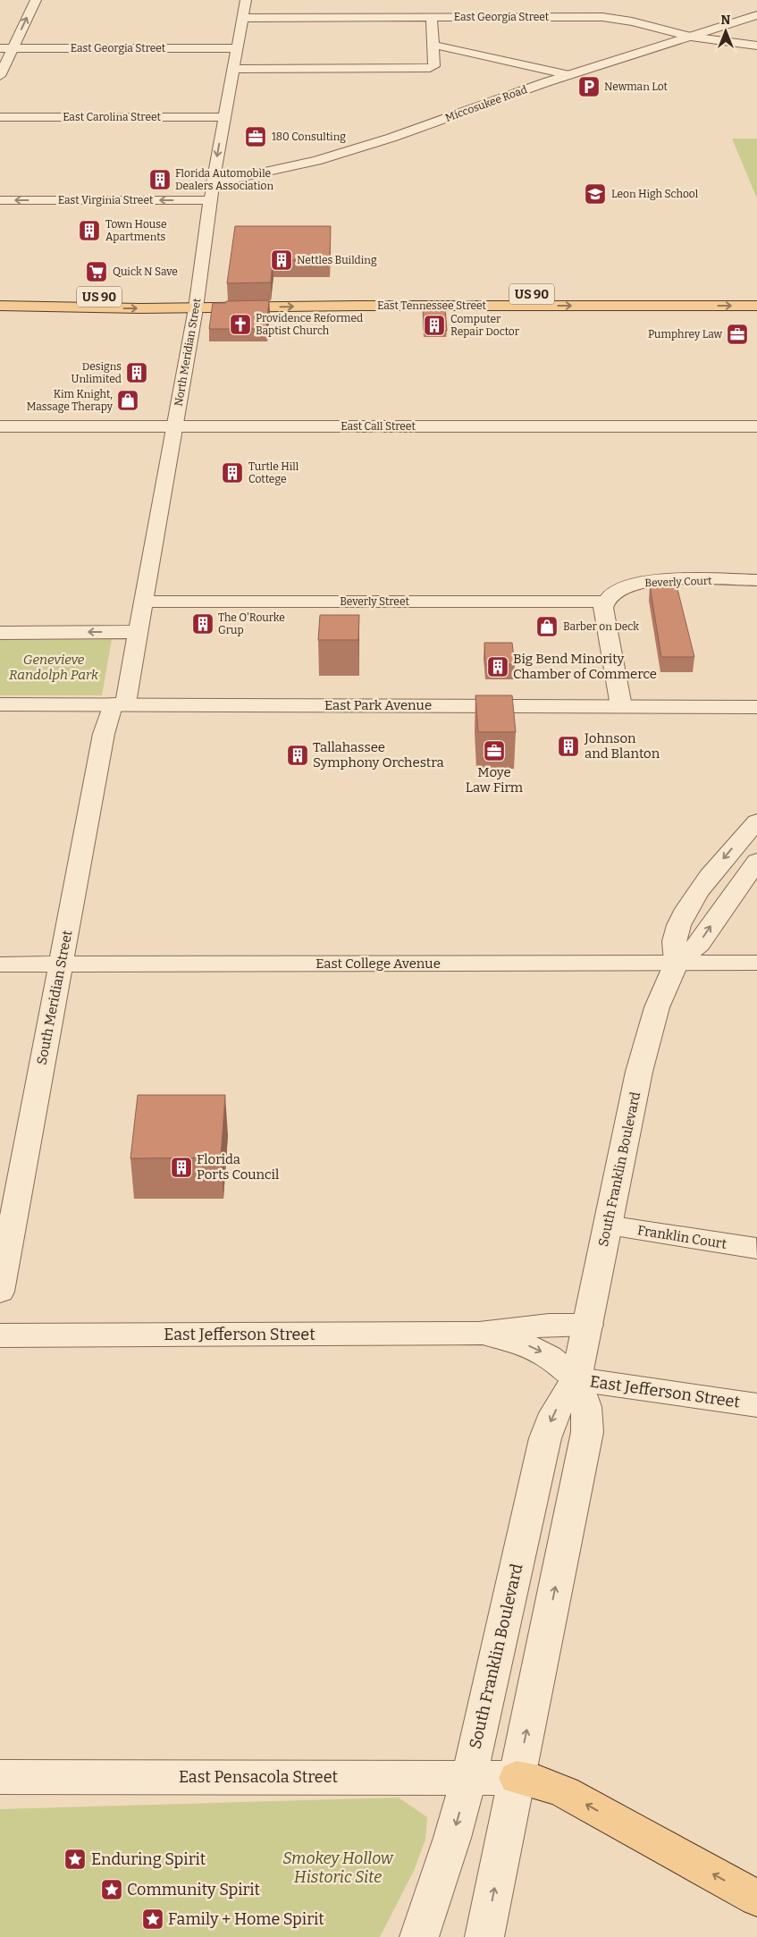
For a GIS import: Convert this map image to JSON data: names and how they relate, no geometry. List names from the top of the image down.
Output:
{
  "streets": {
    "main road": ["US 90", "East Tennessee Street"],
    "street": [
      "East Georgia Street",
      "Miccosukee Road",
      "East Carolina Street",
      "East Virginia Street",
      "North Meridian Street",
      "East Call Street",
      "Beverly Court",
      "Beverly Street",
      "East Park Avenue",
      "East College Avenue",
      "South Meridian Street",
      "South Franklin Boulevard",
      "Franklin Court",
      "East Jefferson Street",
      "East Pensacola Street"
    ]
  },
  "crossings": [
    ["East Georgia Street", "Miccosukee Road"],
    ["East Georgia Street", "North Meridian Street"],
    ["Miccosukee Road", "North Meridian Street"],
    ["East Carolina Street", "North Meridian Street"],
    ["East Virginia Street", "North Meridian Street"],
    ["East Tennessee Street", "North Meridian Street"],
    ["North Meridian Street", "East Call Street"],
    ["North Meridian Street", "Beverly Street"],
    ["North Meridian Street", "East Park Avenue"],
    ["North Meridian Street", "South Meridian Street"],
    ["Beverly Court", "Beverly Street"],
    ["East Park Avenue", "South Meridian Street"],
    ["East College Avenue", "South Meridian Street"],
    ["East College Avenue", "South Franklin Boulevard"],
    ["South Franklin Boulevard", "Franklin Court"],
    ["South Franklin Boulevard", "East Jefferson Street"],
    ["South Franklin Boulevard", "East Pensacola Street"]
  ],
  "one_way": ["East Virginia Street"],
  "parks": ["Genevieve Randolph Park", "Smokey Hollow Historic Site"],
  "places": {
    "parking": ["Newman Lot"],
    "office": ["180 Consulting", "Pumphrey Law", "Moye Law Firm"],
    "building": [
      "Florida Automobile Dealers Association",
      "Town House Apartments",
      "Nettles Building",
      "Computer Repair Doctor",
      "Designs Unlimited",
      "Turtle Hill Cottege",
      "The O'Rourke Grup",
      "Big Bend Minority Chamber of Commerce",
      "Johnson and Blanton",
      "Tallahassee Symphony Orchestra",
      "Florida Ports Council"
    ],
    "school or university": ["Leon High School"],
    "supermarket": ["Quick N Save"],
    "church": ["Providence Reformed Baptist Church"],
    "shop": ["Kim Knight, Massage Therapy", "Barber on Deck"],
    "place": ["Enduring Spirit", "Community Spirit", "Family + Home Spirit"]
  },
  "north": "top"
}
